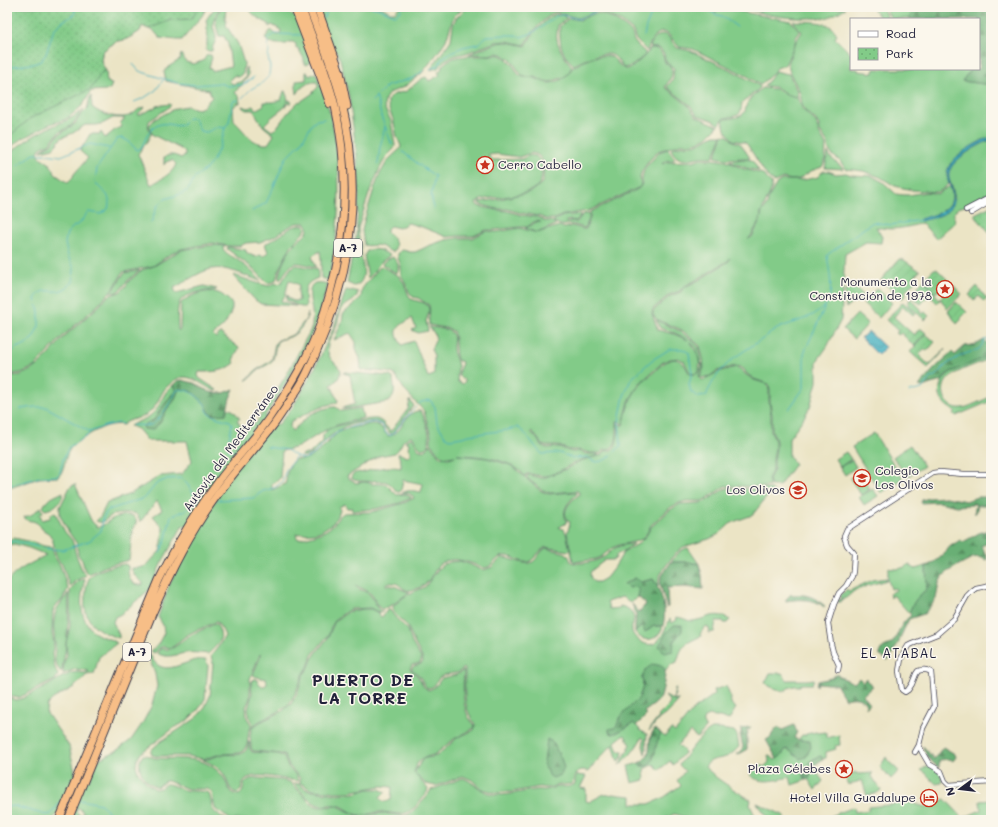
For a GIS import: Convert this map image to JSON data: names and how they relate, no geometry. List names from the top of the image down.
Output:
{
  "streets": {
    "highway": ["A-7", "Autovía del Mediterráneo"]
  },
  "districts": ["EL ATABAL", "PUERTO DE LA TORRE"],
  "places": {
    "place": ["Cerro Cabello", "Monumento a la Constitución de 1978", "Plaza Célebes"],
    "school or university": ["Colegio Los Olivos", "Los Olivos"],
    "hotel": ["Hotel Villa Guadalupe"]
  },
  "legend": ["Road", "Park"],
  "north": "left"
}
